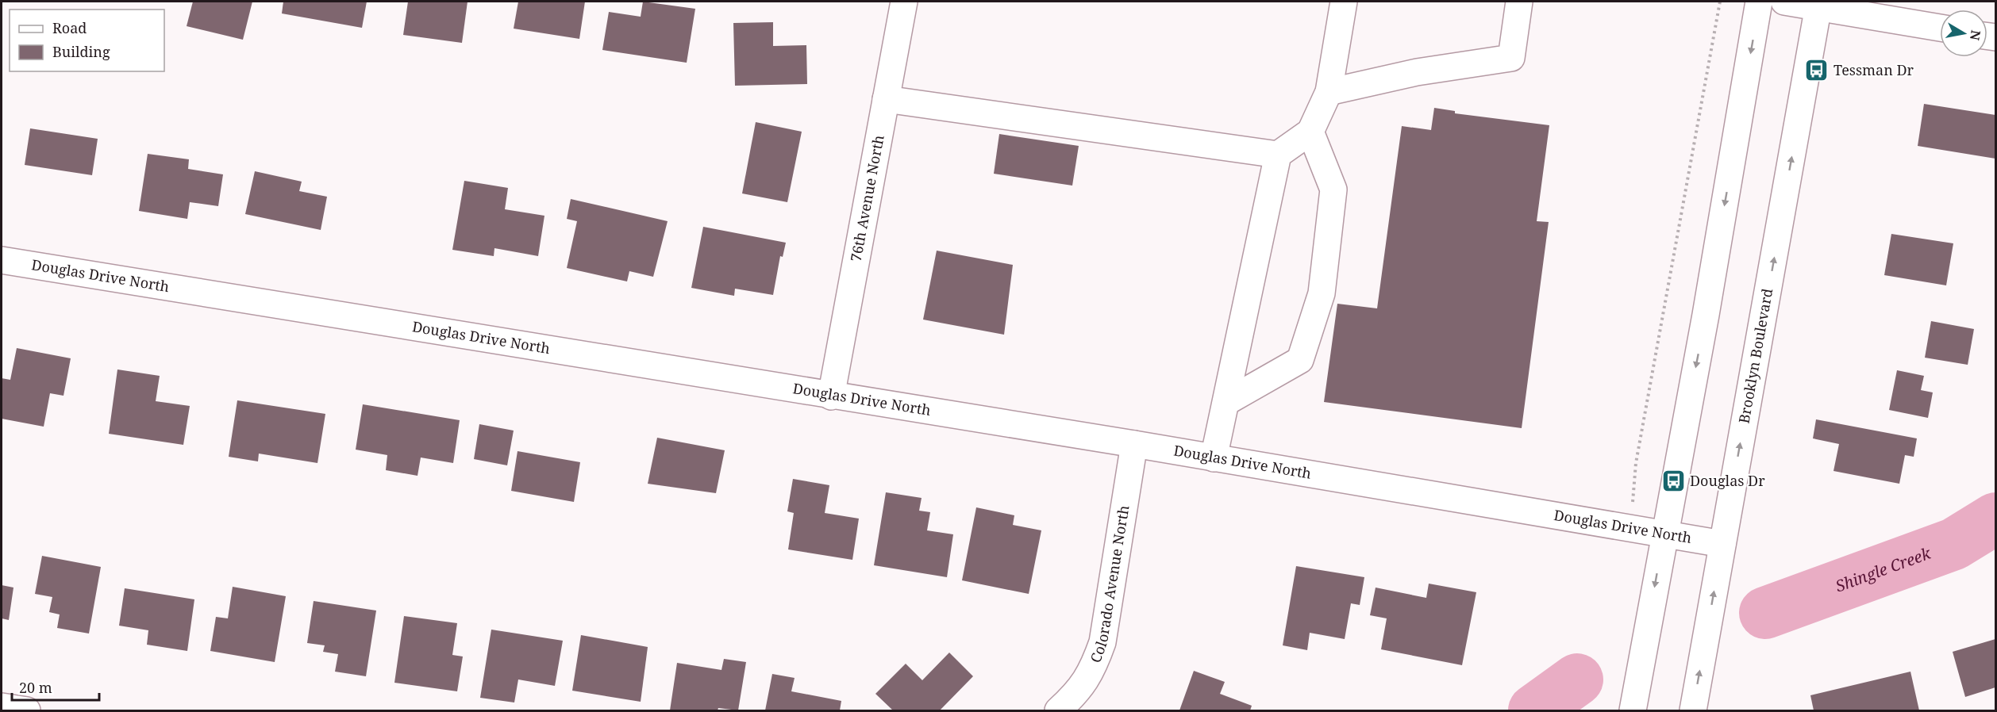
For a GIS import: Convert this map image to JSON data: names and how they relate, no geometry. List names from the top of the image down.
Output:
{
  "streets": {
    "street": [
      "76th Avenue North",
      "Douglas Drive North",
      "Brooklyn Boulevard",
      "Colorado Avenue North"
    ]
  },
  "crossings": [
    ["76th Avenue North", "Douglas Drive North"],
    ["Douglas Drive North", "Brooklyn Boulevard"],
    ["Douglas Drive North", "Colorado Avenue North"]
  ],
  "water": ["Shingle Creek"],
  "places": {
    "bus stop": ["Tessman Dr", "Douglas Dr"]
  },
  "legend": ["Road", "Building"],
  "scale_bar": "20 m",
  "north": "right"
}
